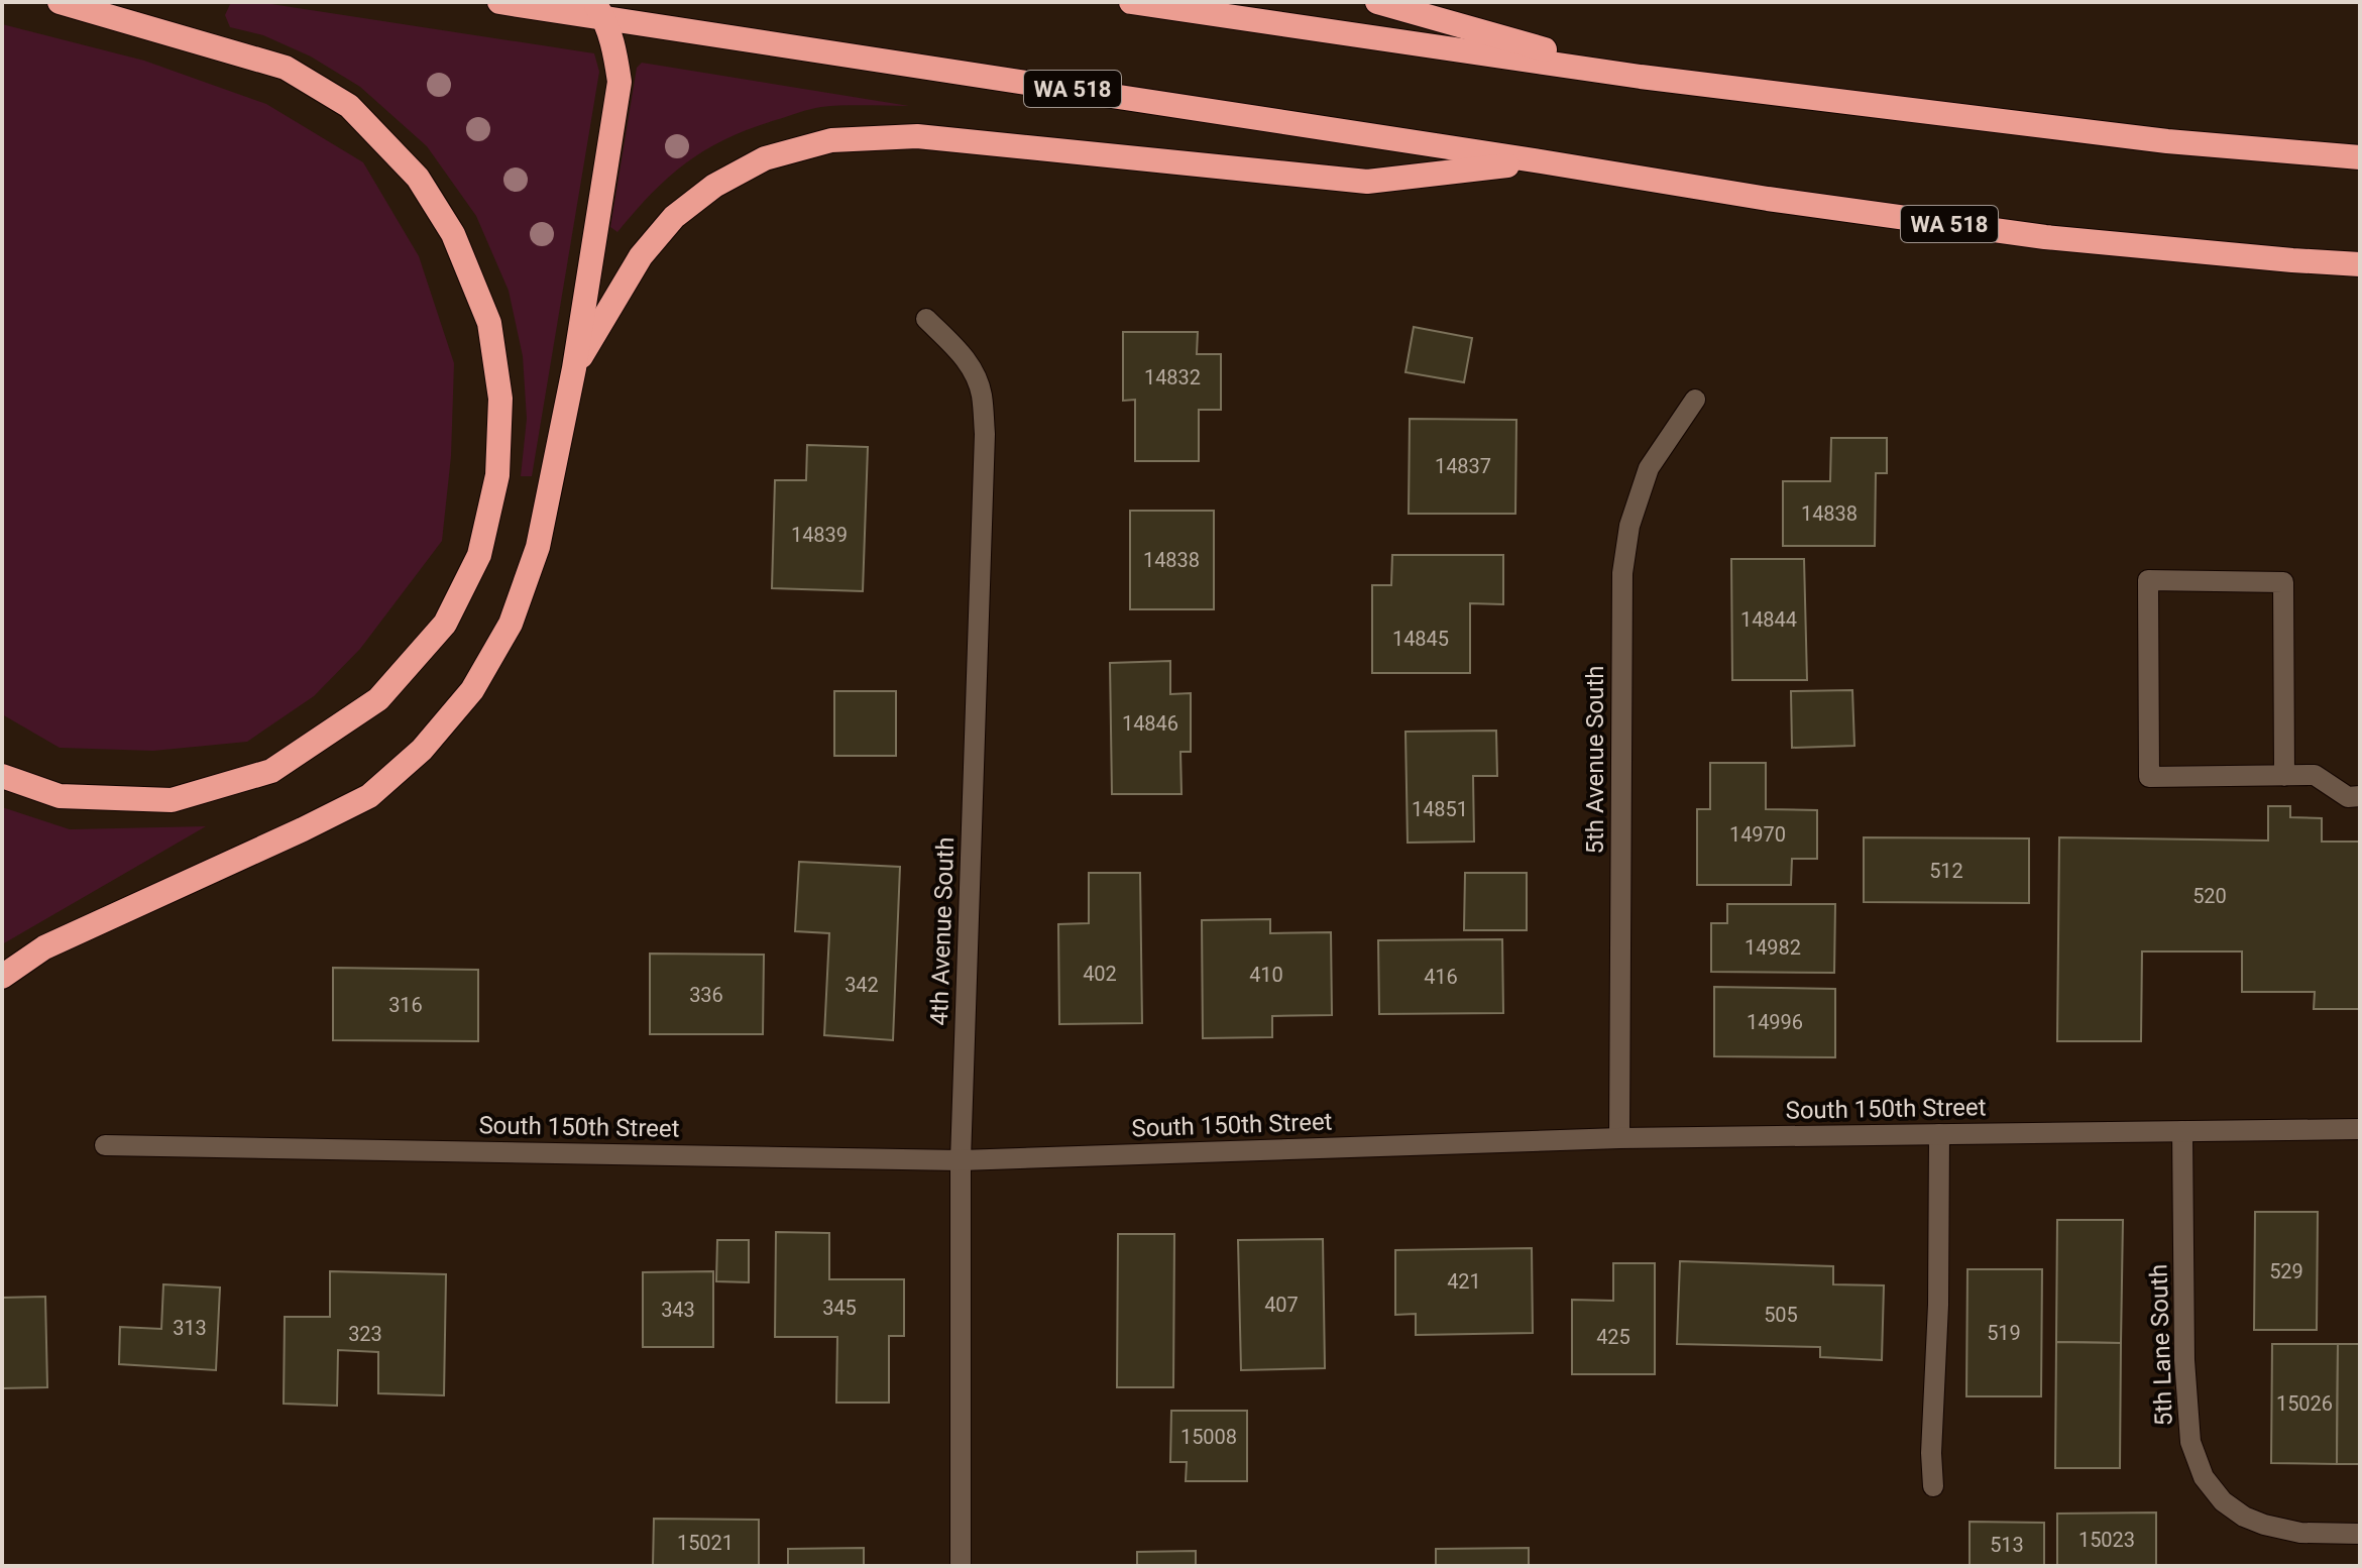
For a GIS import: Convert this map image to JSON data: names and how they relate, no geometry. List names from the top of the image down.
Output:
{
  "streets": {
    "highway": ["WA 518"],
    "street": [
      "5th Avenue South",
      "4th Avenue South",
      "South 150th Street",
      "5th Lane South"
    ]
  },
  "crossings": [
    ["5th Avenue South", "South 150th Street"],
    ["4th Avenue South", "South 150th Street"],
    ["South 150th Street", "5th Lane South"]
  ],
  "house_numbers": [
    "14832",
    "14837",
    "14838",
    "14839",
    "14838",
    "14844",
    "14845",
    "14846",
    "14851",
    "14970",
    "512",
    "520",
    "14982",
    "402",
    "410",
    "416",
    "342",
    "336",
    "316",
    "14996",
    "529",
    "421",
    "407",
    "345",
    "343",
    "505",
    "313",
    "519",
    "323",
    "425",
    "15026",
    "15008",
    "15023",
    "15021",
    "513"
  ]
}
